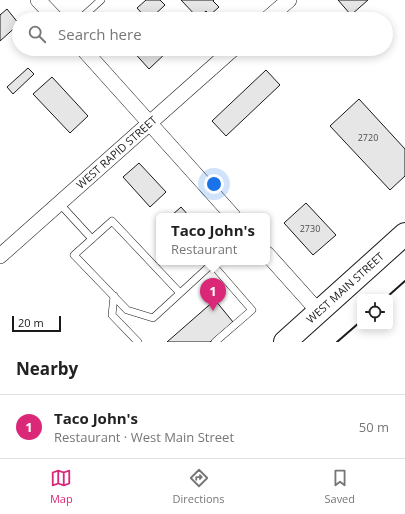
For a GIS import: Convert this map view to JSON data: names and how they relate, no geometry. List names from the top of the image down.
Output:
{
  "streets": {
    "main road": ["WEST MAIN STREET"],
    "street": ["WEST RAPID STREET"]
  },
  "house_numbers": ["2720", "2730"],
  "scale_bar": "20 m",
  "page": {
    "search": "Search here",
    "popup": ["Taco John's", "Restaurant"],
    "pins": "1",
    "scale": "20 m",
    "heading": "Nearby",
    "list": [
      {
        "mark": "1",
        "name": "Taco John's",
        "note": "Restaurant · West Main Street",
        "value": "50 m"
      }
    ],
    "nav": ["Map", "Directions", "Saved"]
  }
}
